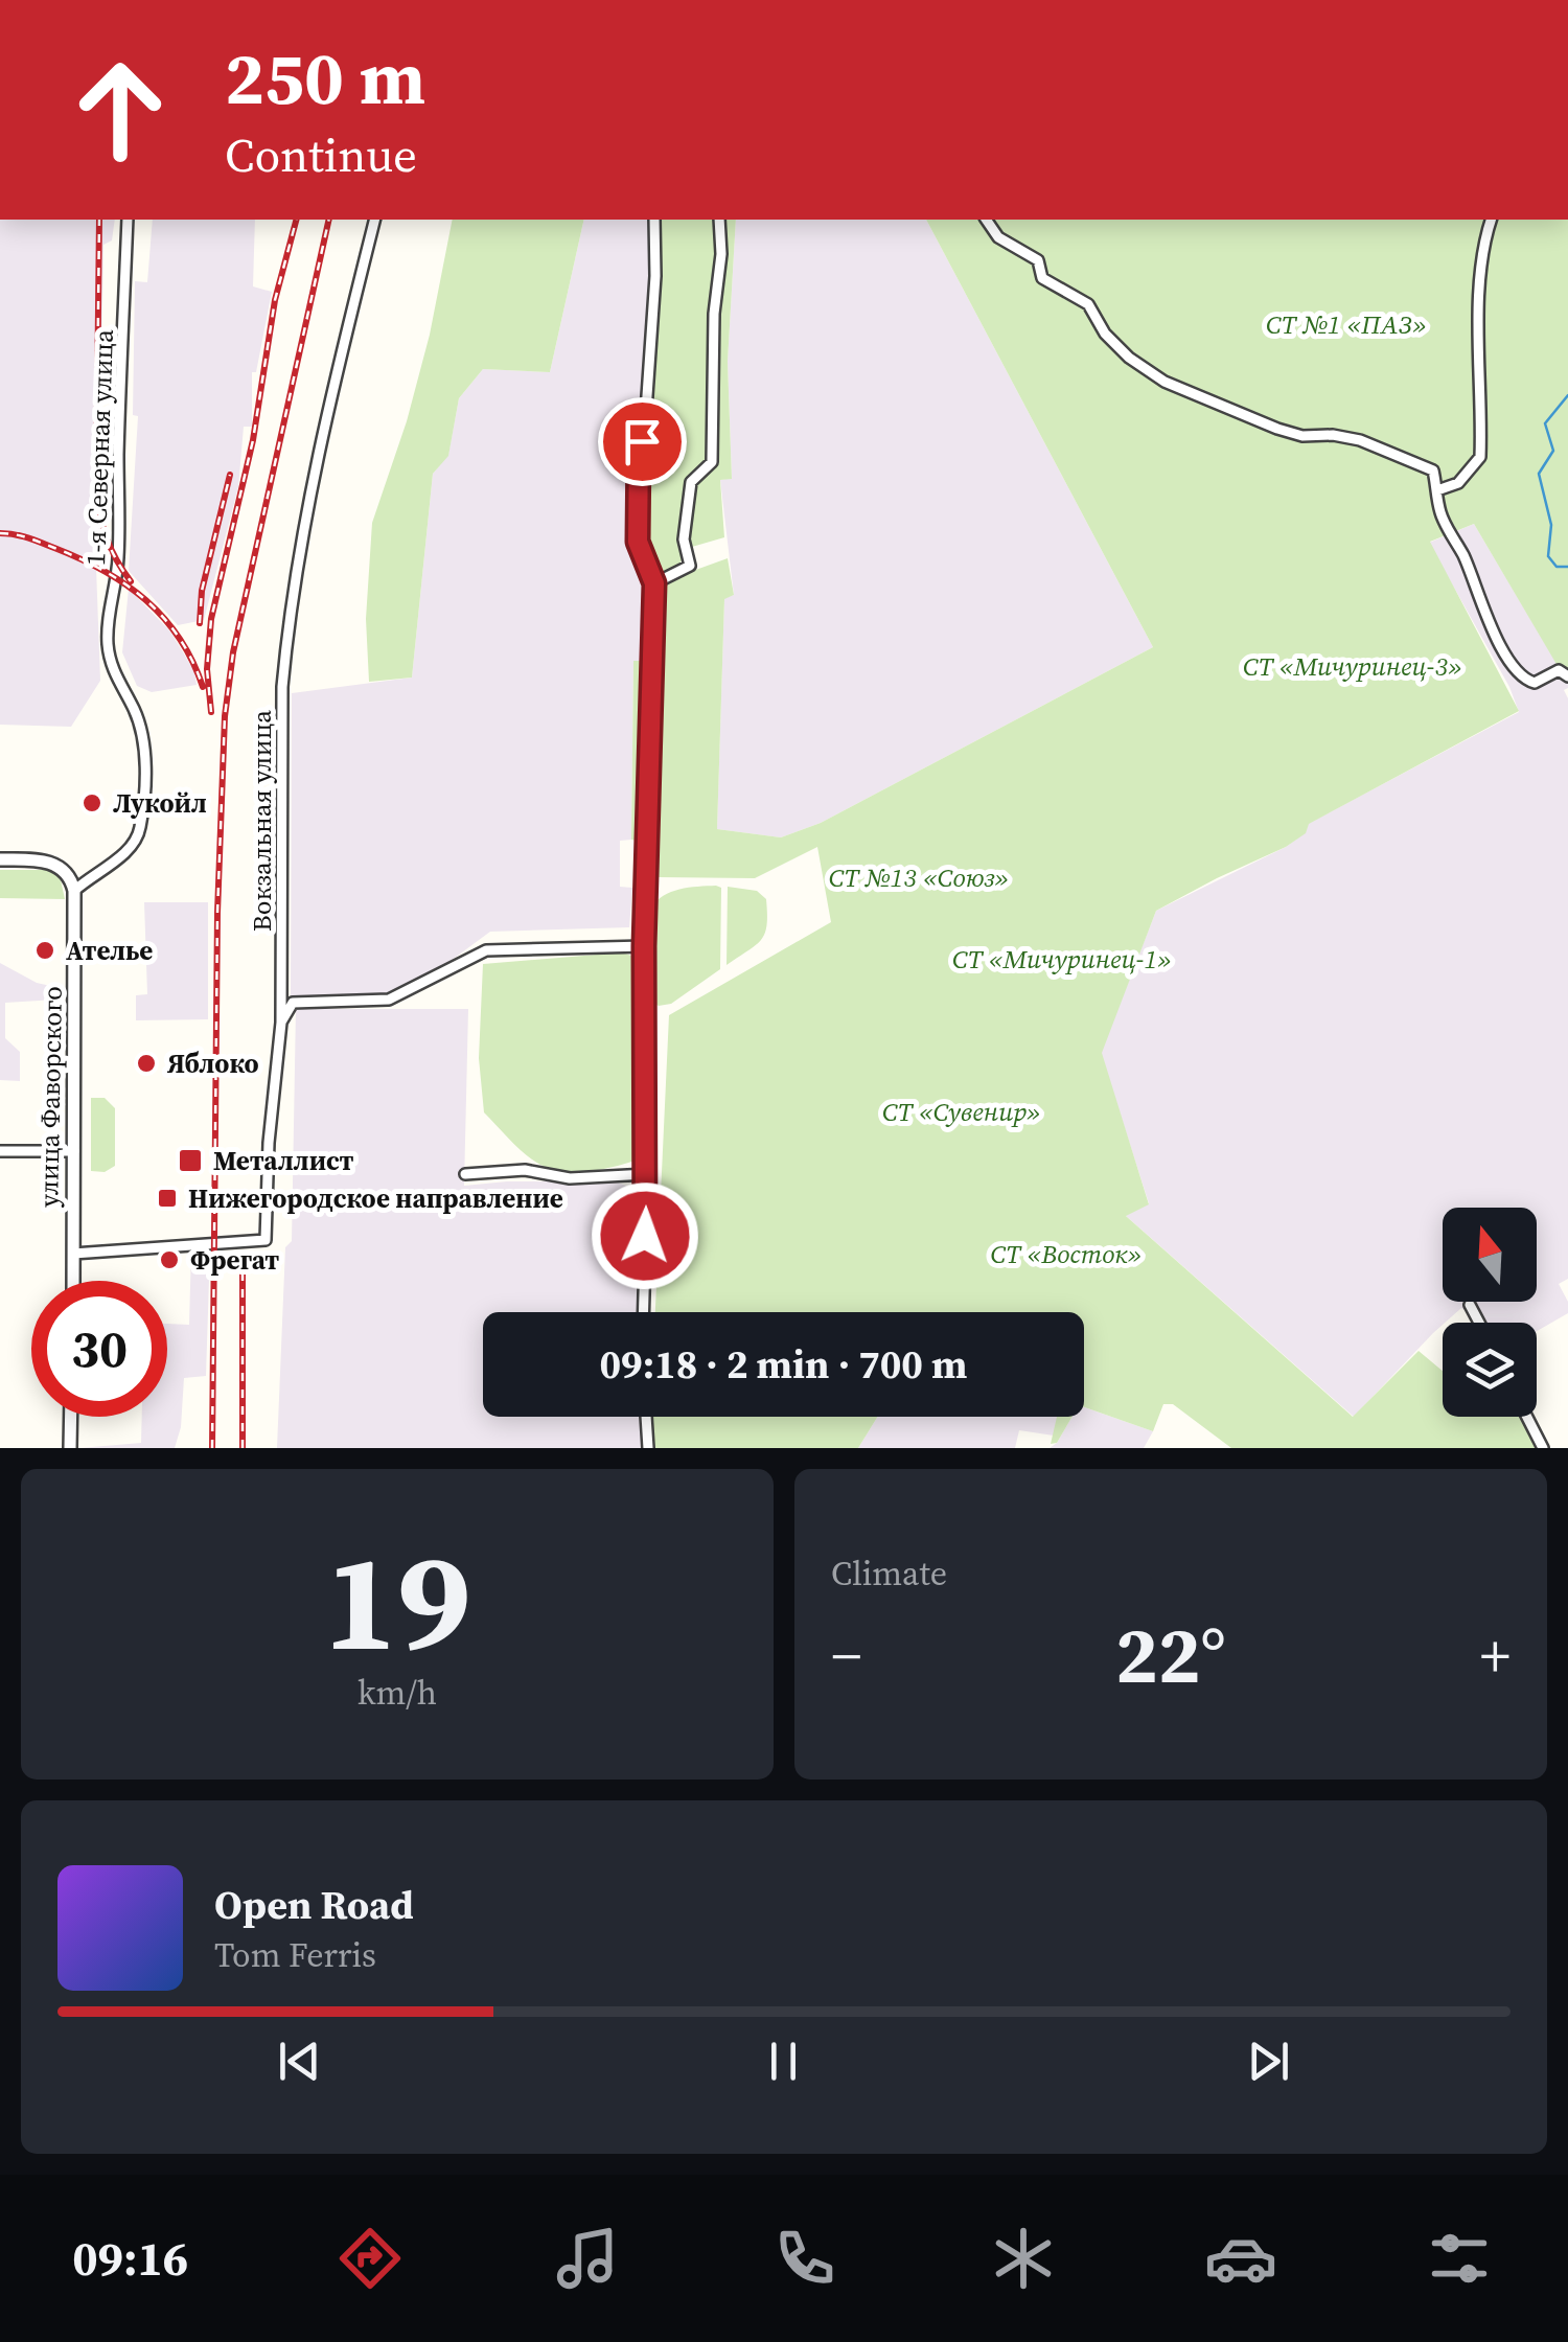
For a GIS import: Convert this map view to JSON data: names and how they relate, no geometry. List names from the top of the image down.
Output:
{
  "streets": {
    "street": ["1-я Северная улица", "Вокзальная улица", "улица Фаворского"]
  },
  "crossings": [
    ["1-я Северная улица", "улица Фаворского"],
    ["Вокзальная улица", "улица Фаворского"]
  ],
  "parks": [
    "СТ №1 «ПАЗ»",
    "СТ «Мичуринец-3»",
    "СТ №13 «Союз»",
    "СТ «Мичуринец-1»",
    "СТ «Сувенир»",
    "СТ «Восток»"
  ],
  "places": {
    "other": [
      "Лукойл",
      "Ателье",
      "Яблоко",
      "Фрегат"
    ],
    "transit": ["Металлист", "Нижегородское направление"]
  },
  "north": "top",
  "page": {
    "turn": ["250 m", "Continue"],
    "limit": "30",
    "trip": "09:18 · 2 min · 700 m",
    "tile": [
      ["19", "km/h"],
      "Climate"
    ],
    "heat": ["−", "22°", "+"],
    "song": ["Open Road", "Tom Ferris"],
    "tabs": "09:16"
  }
}
